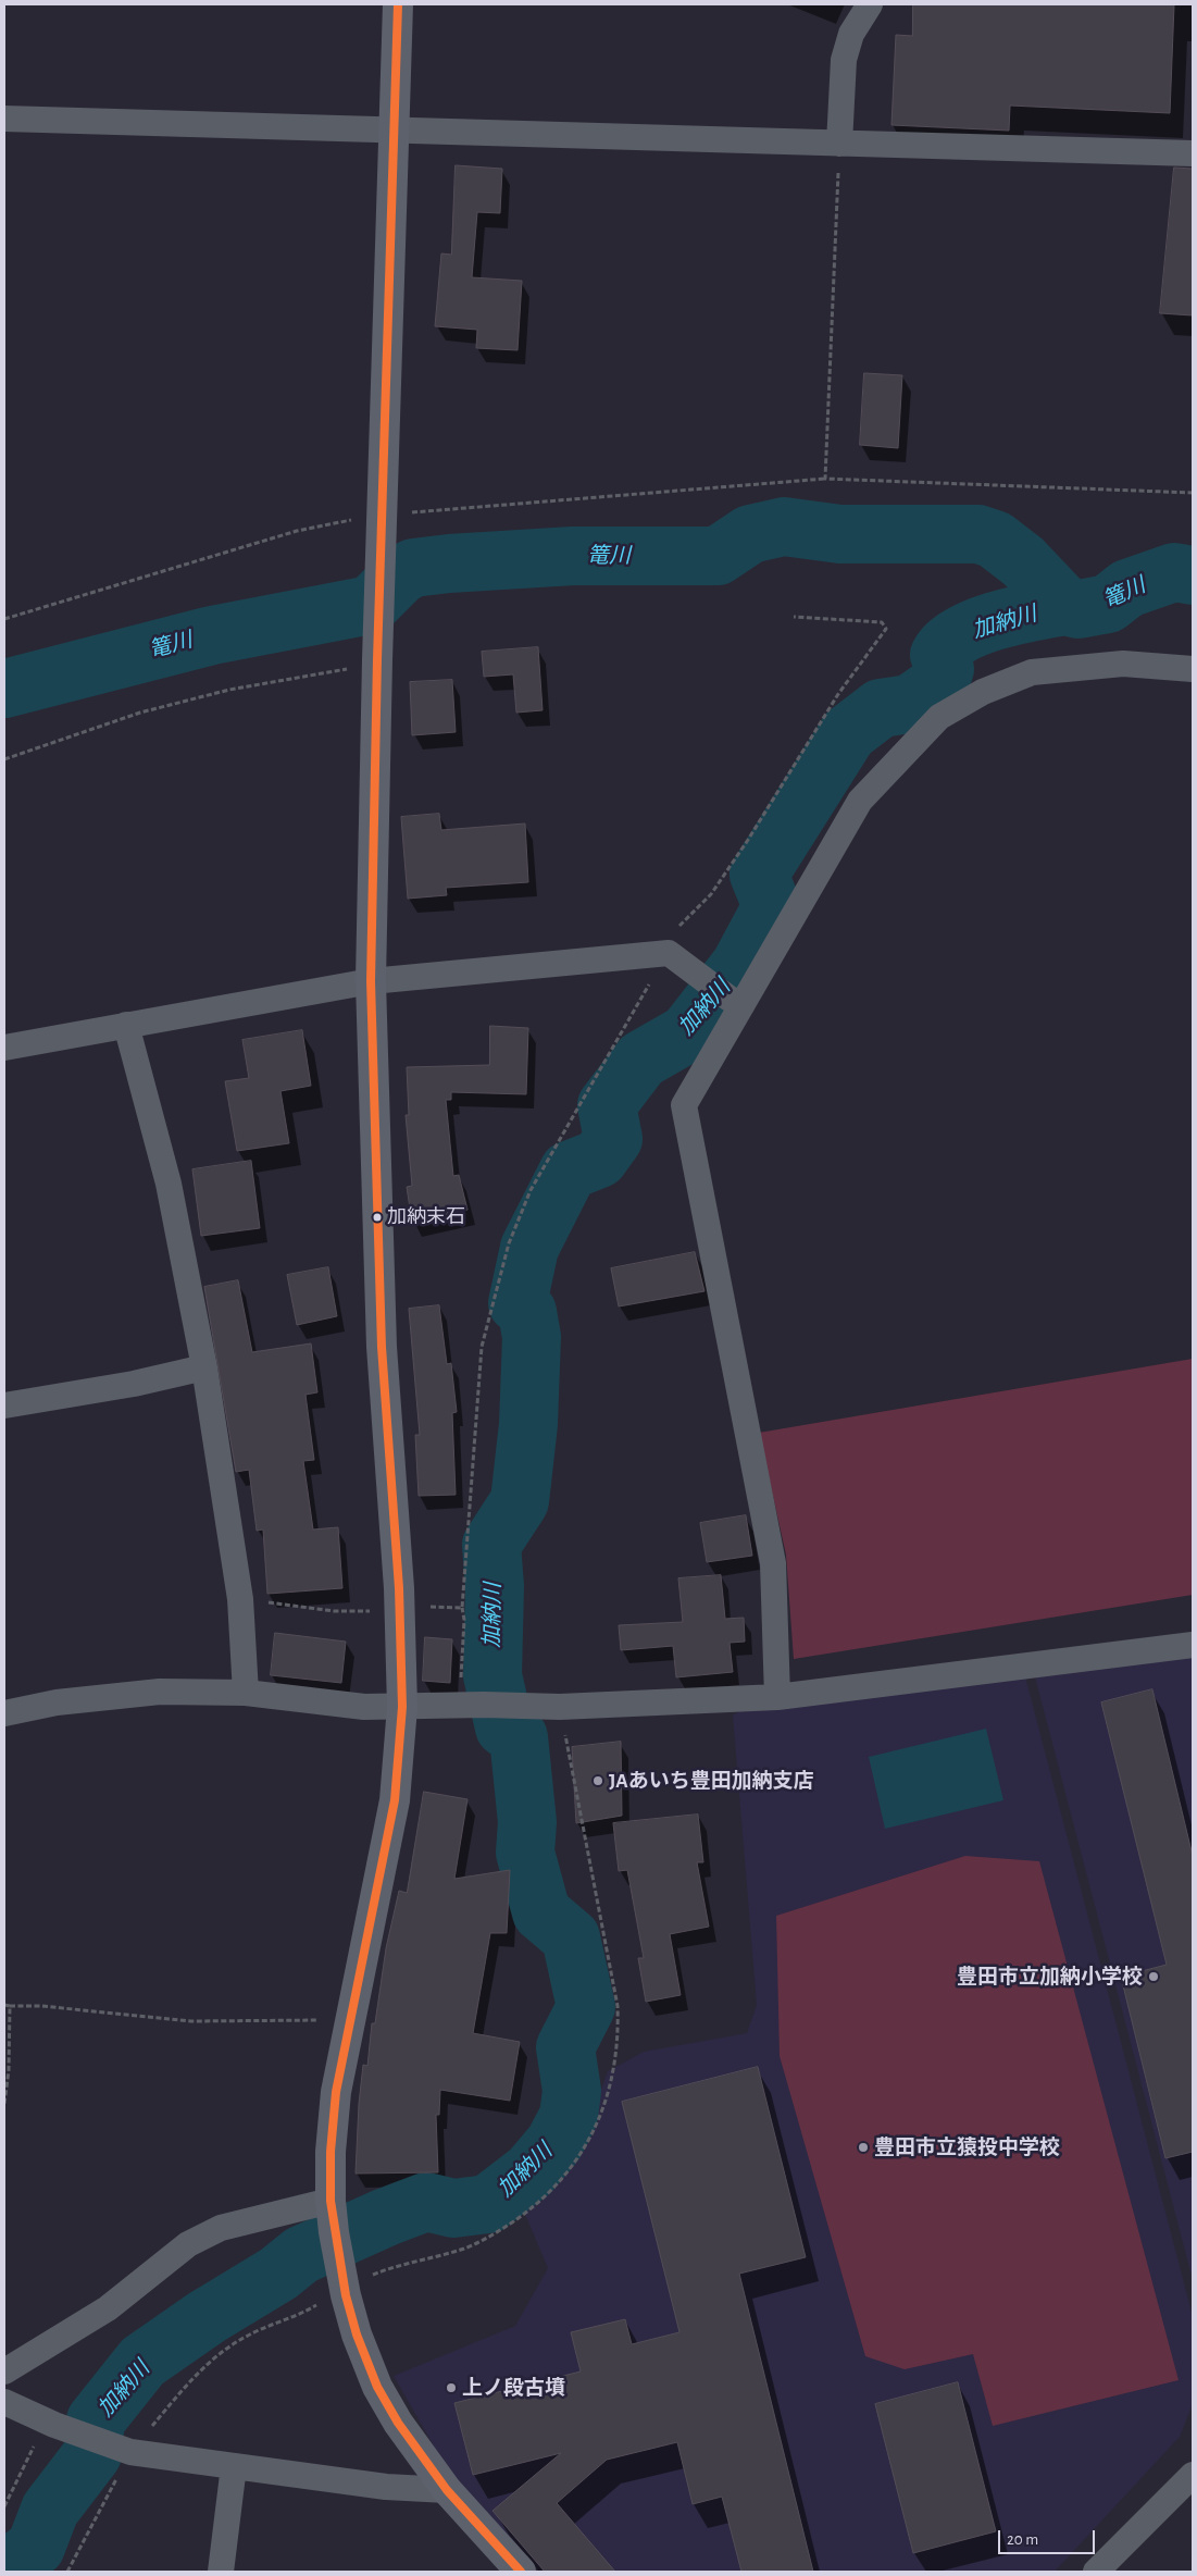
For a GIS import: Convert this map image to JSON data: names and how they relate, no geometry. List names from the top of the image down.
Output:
{
  "water": ["篭川", "加納川"],
  "places": [
    "加納末石",
    "JAあいち豊田加納支店",
    "豊田市立加納小学校",
    "豊田市立猿投中学校",
    "上ノ段古墳"
  ],
  "scale_bar": "20 m"
}
